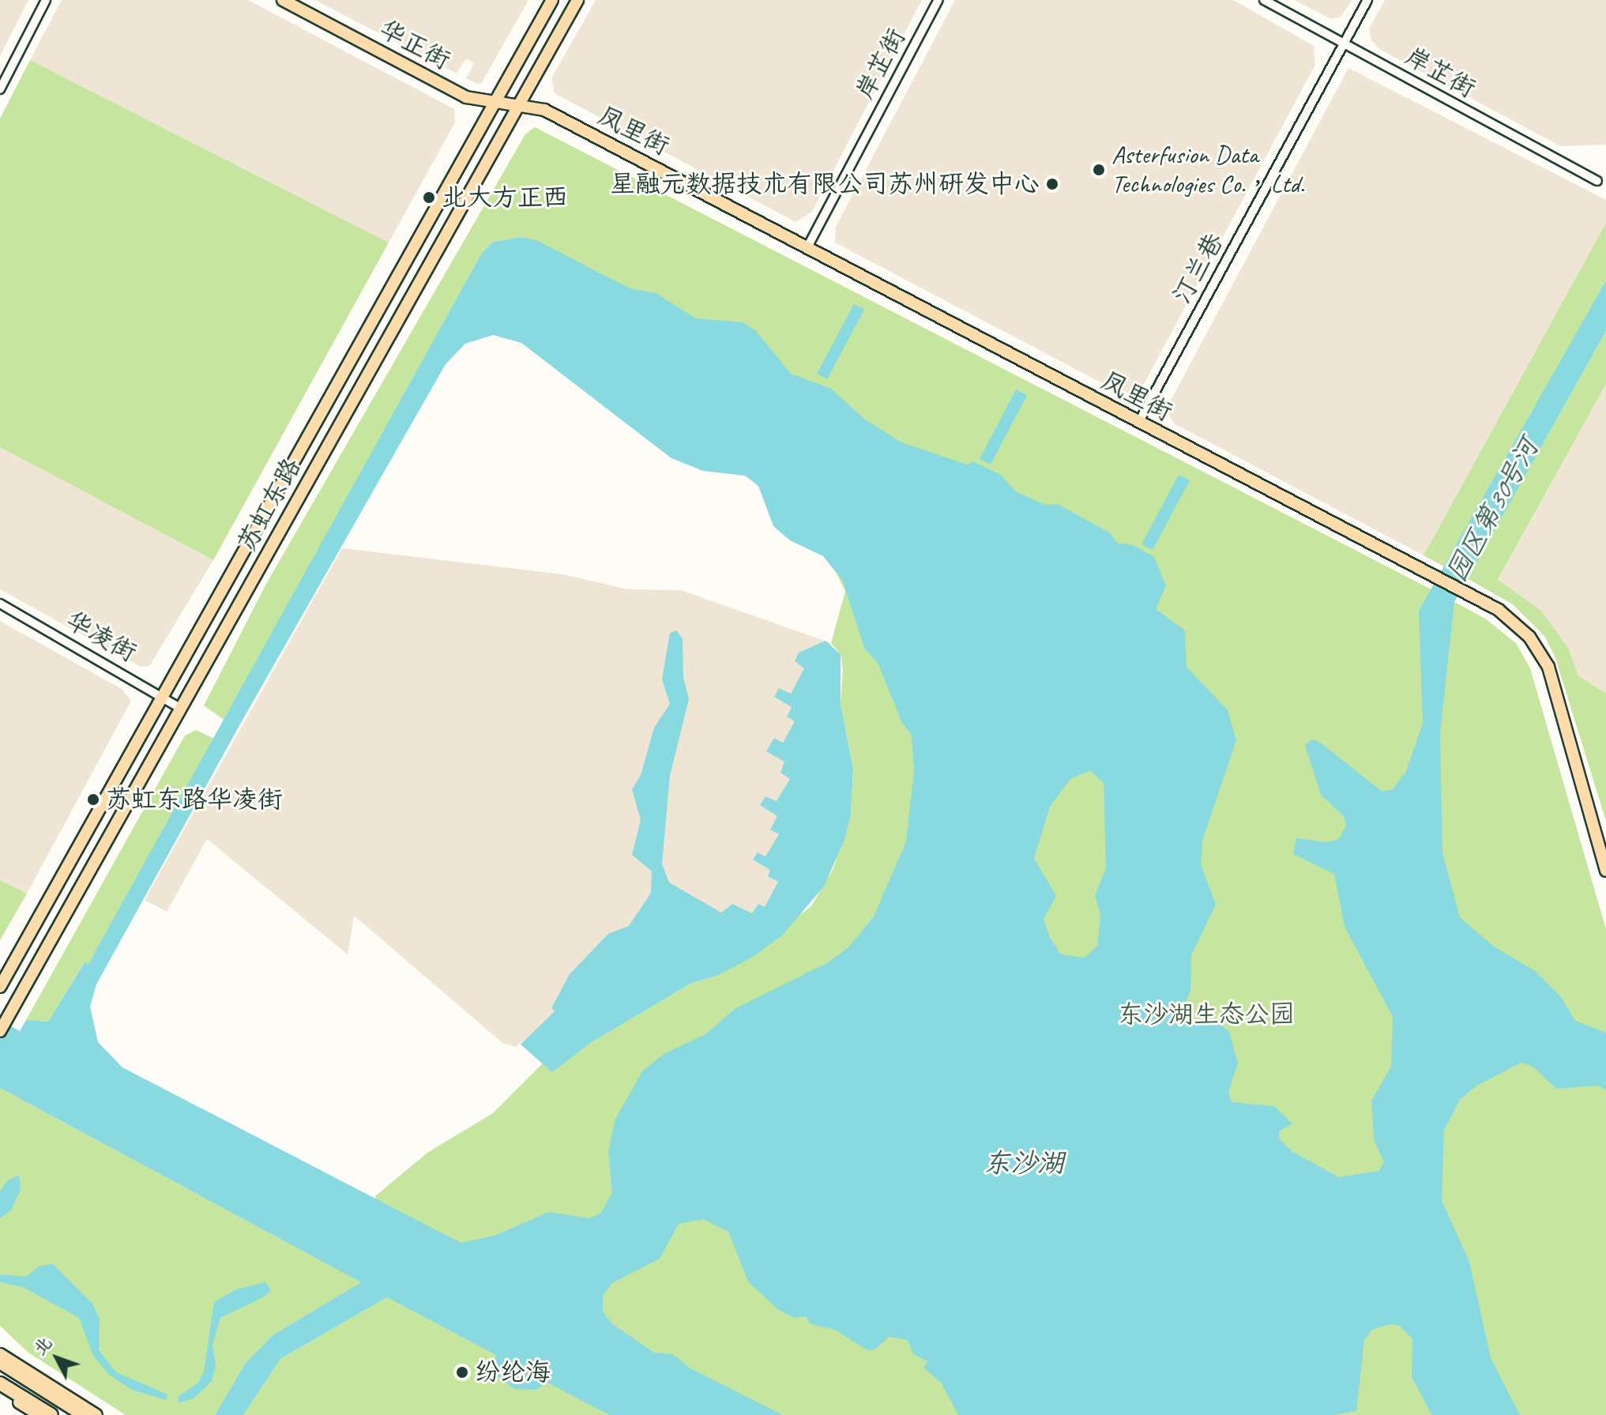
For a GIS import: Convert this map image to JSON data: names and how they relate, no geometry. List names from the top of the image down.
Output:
{
  "streets": {
    "main road": ["华正街", "凤里街", "苏虹东路"],
    "street": ["岸芷街", "汀兰巷", "华凌街"]
  },
  "crossings": [
    ["华正街", "凤里街"],
    ["华正街", "苏虹东路"],
    ["岸芷街", "凤里街"],
    ["岸芷街", "汀兰巷"],
    ["凤里街", "汀兰巷"],
    ["凤里街", "苏虹东路"],
    ["苏虹东路", "华凌街"]
  ],
  "water": ["园区第30号河", "东沙湖"],
  "parks": ["东沙湖生态公园"],
  "places": [
    "Asterfusion Data Technologies Co.，Ltd.",
    "星融元数据技术有限公司苏州研发中心",
    "北大方正西",
    "苏虹东路华凌街",
    "纷纶海"
  ],
  "north": "top left"
}
